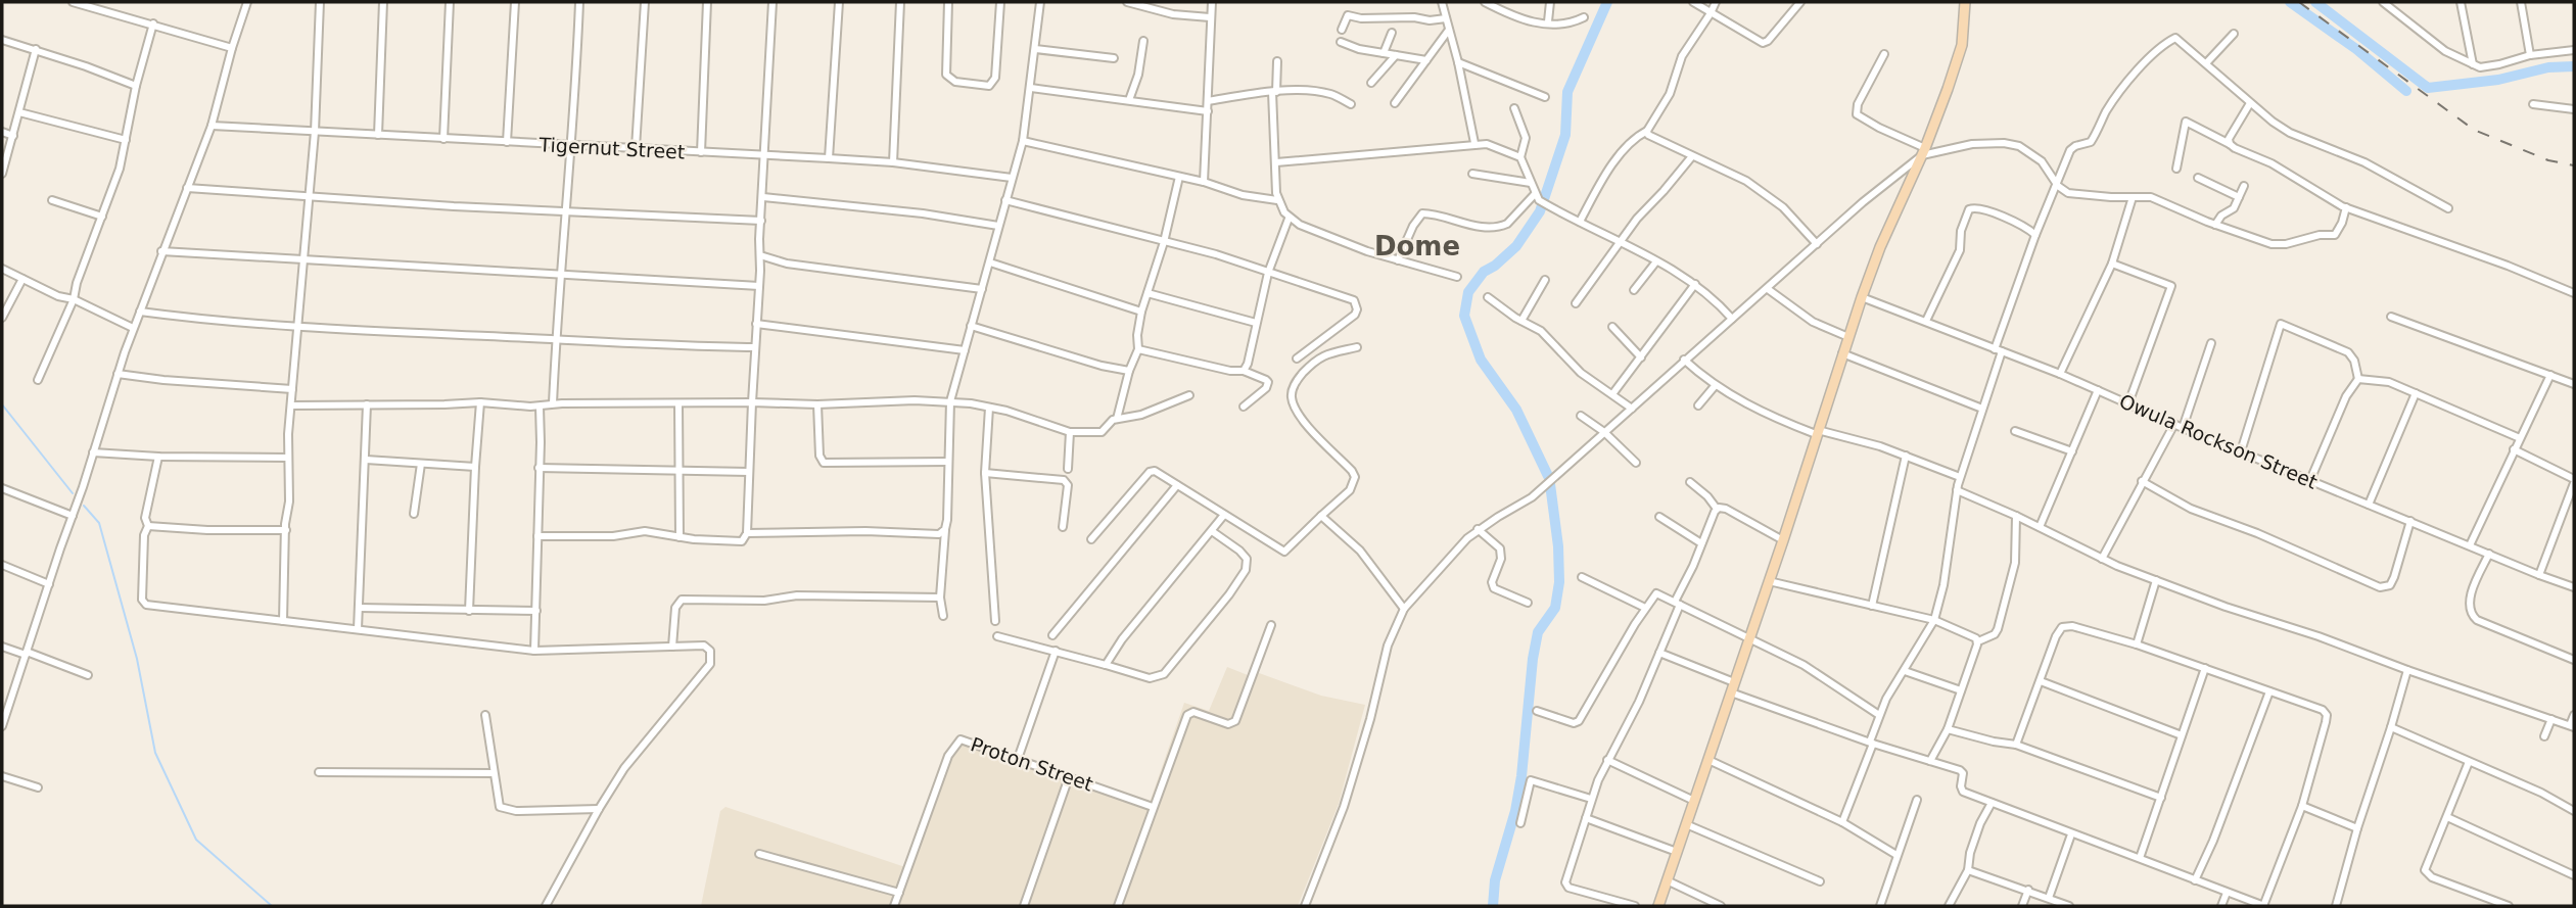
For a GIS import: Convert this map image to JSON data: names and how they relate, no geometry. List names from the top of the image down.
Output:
{
  "streets": {
    "street": ["Tigernut Street", "Owula Rockson Street", "Proton Street"]
  },
  "districts": ["Dome"]
}
